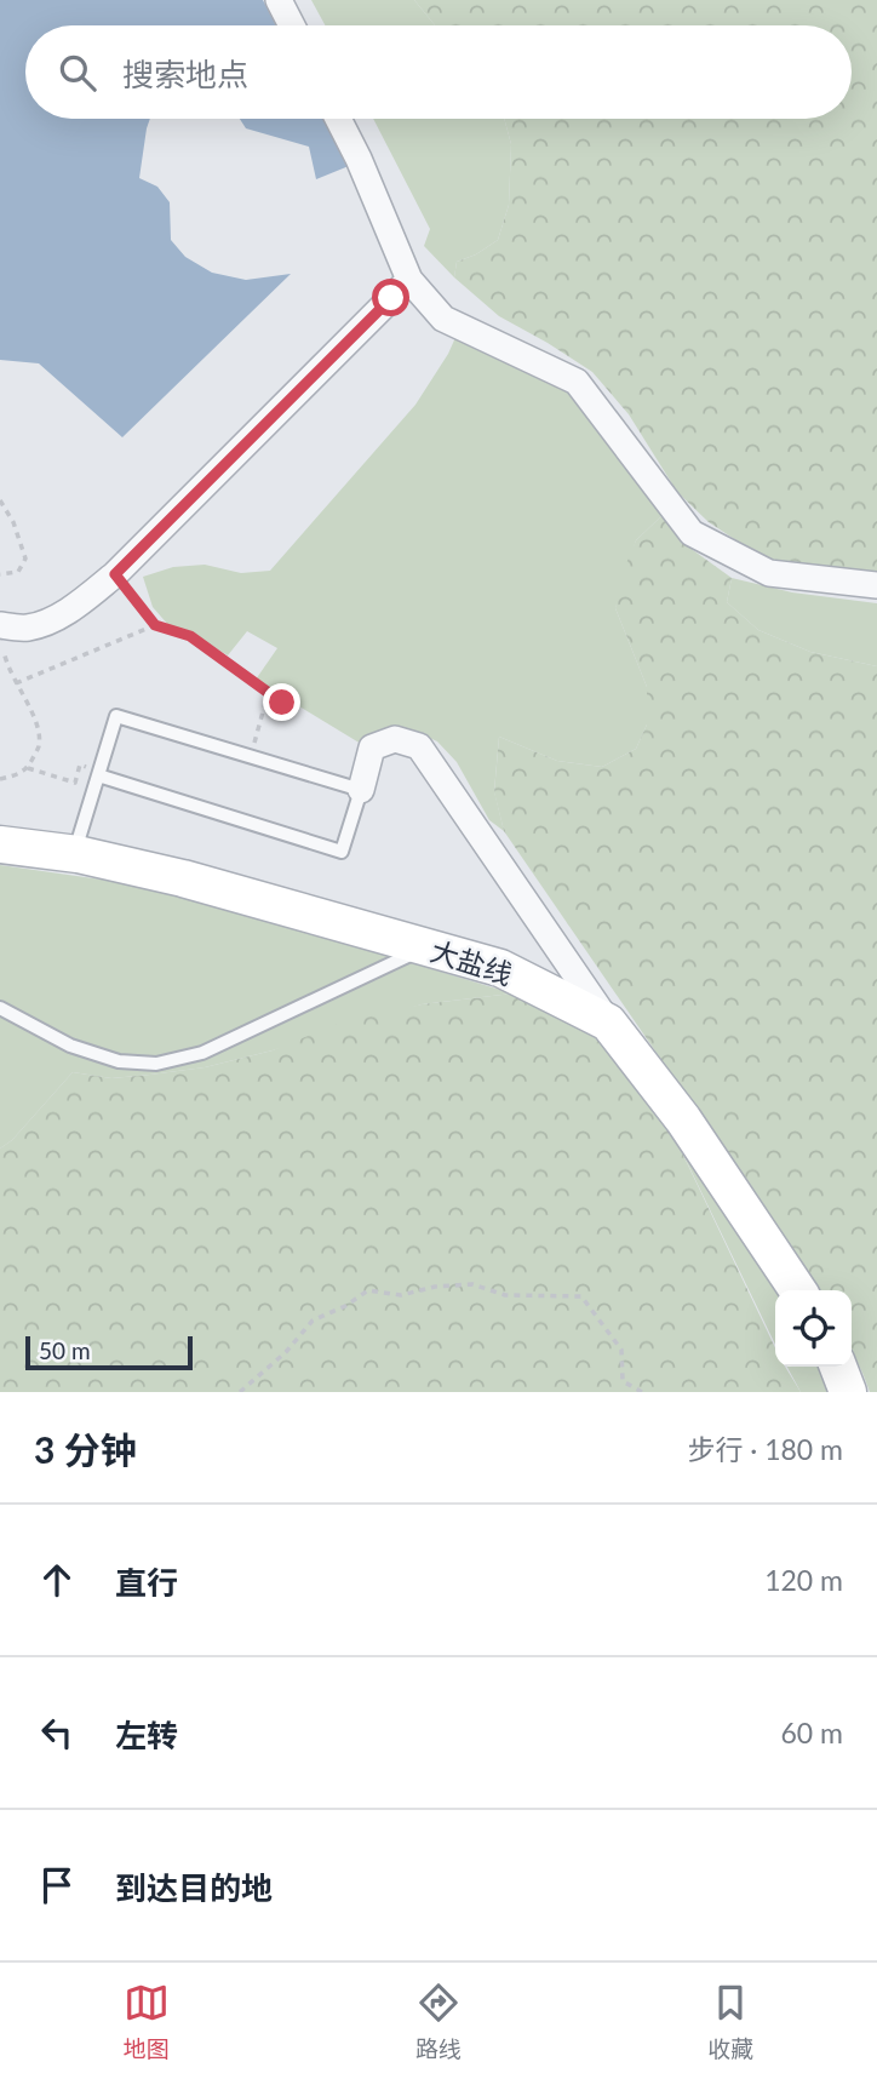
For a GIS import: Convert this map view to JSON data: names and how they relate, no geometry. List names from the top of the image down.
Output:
{
  "streets": {
    "main road": ["大盐线"]
  },
  "scale_bar": "50 m",
  "page": {
    "search": "搜索地点",
    "scale": "50 m",
    "heading": ["3 分钟", "步行 · 180 m"],
    "list": [
      ["直行", "120 m"],
      ["左转", "60 m"],
      "到达目的地"
    ],
    "nav": ["地图", "路线", "收藏"]
  }
}
